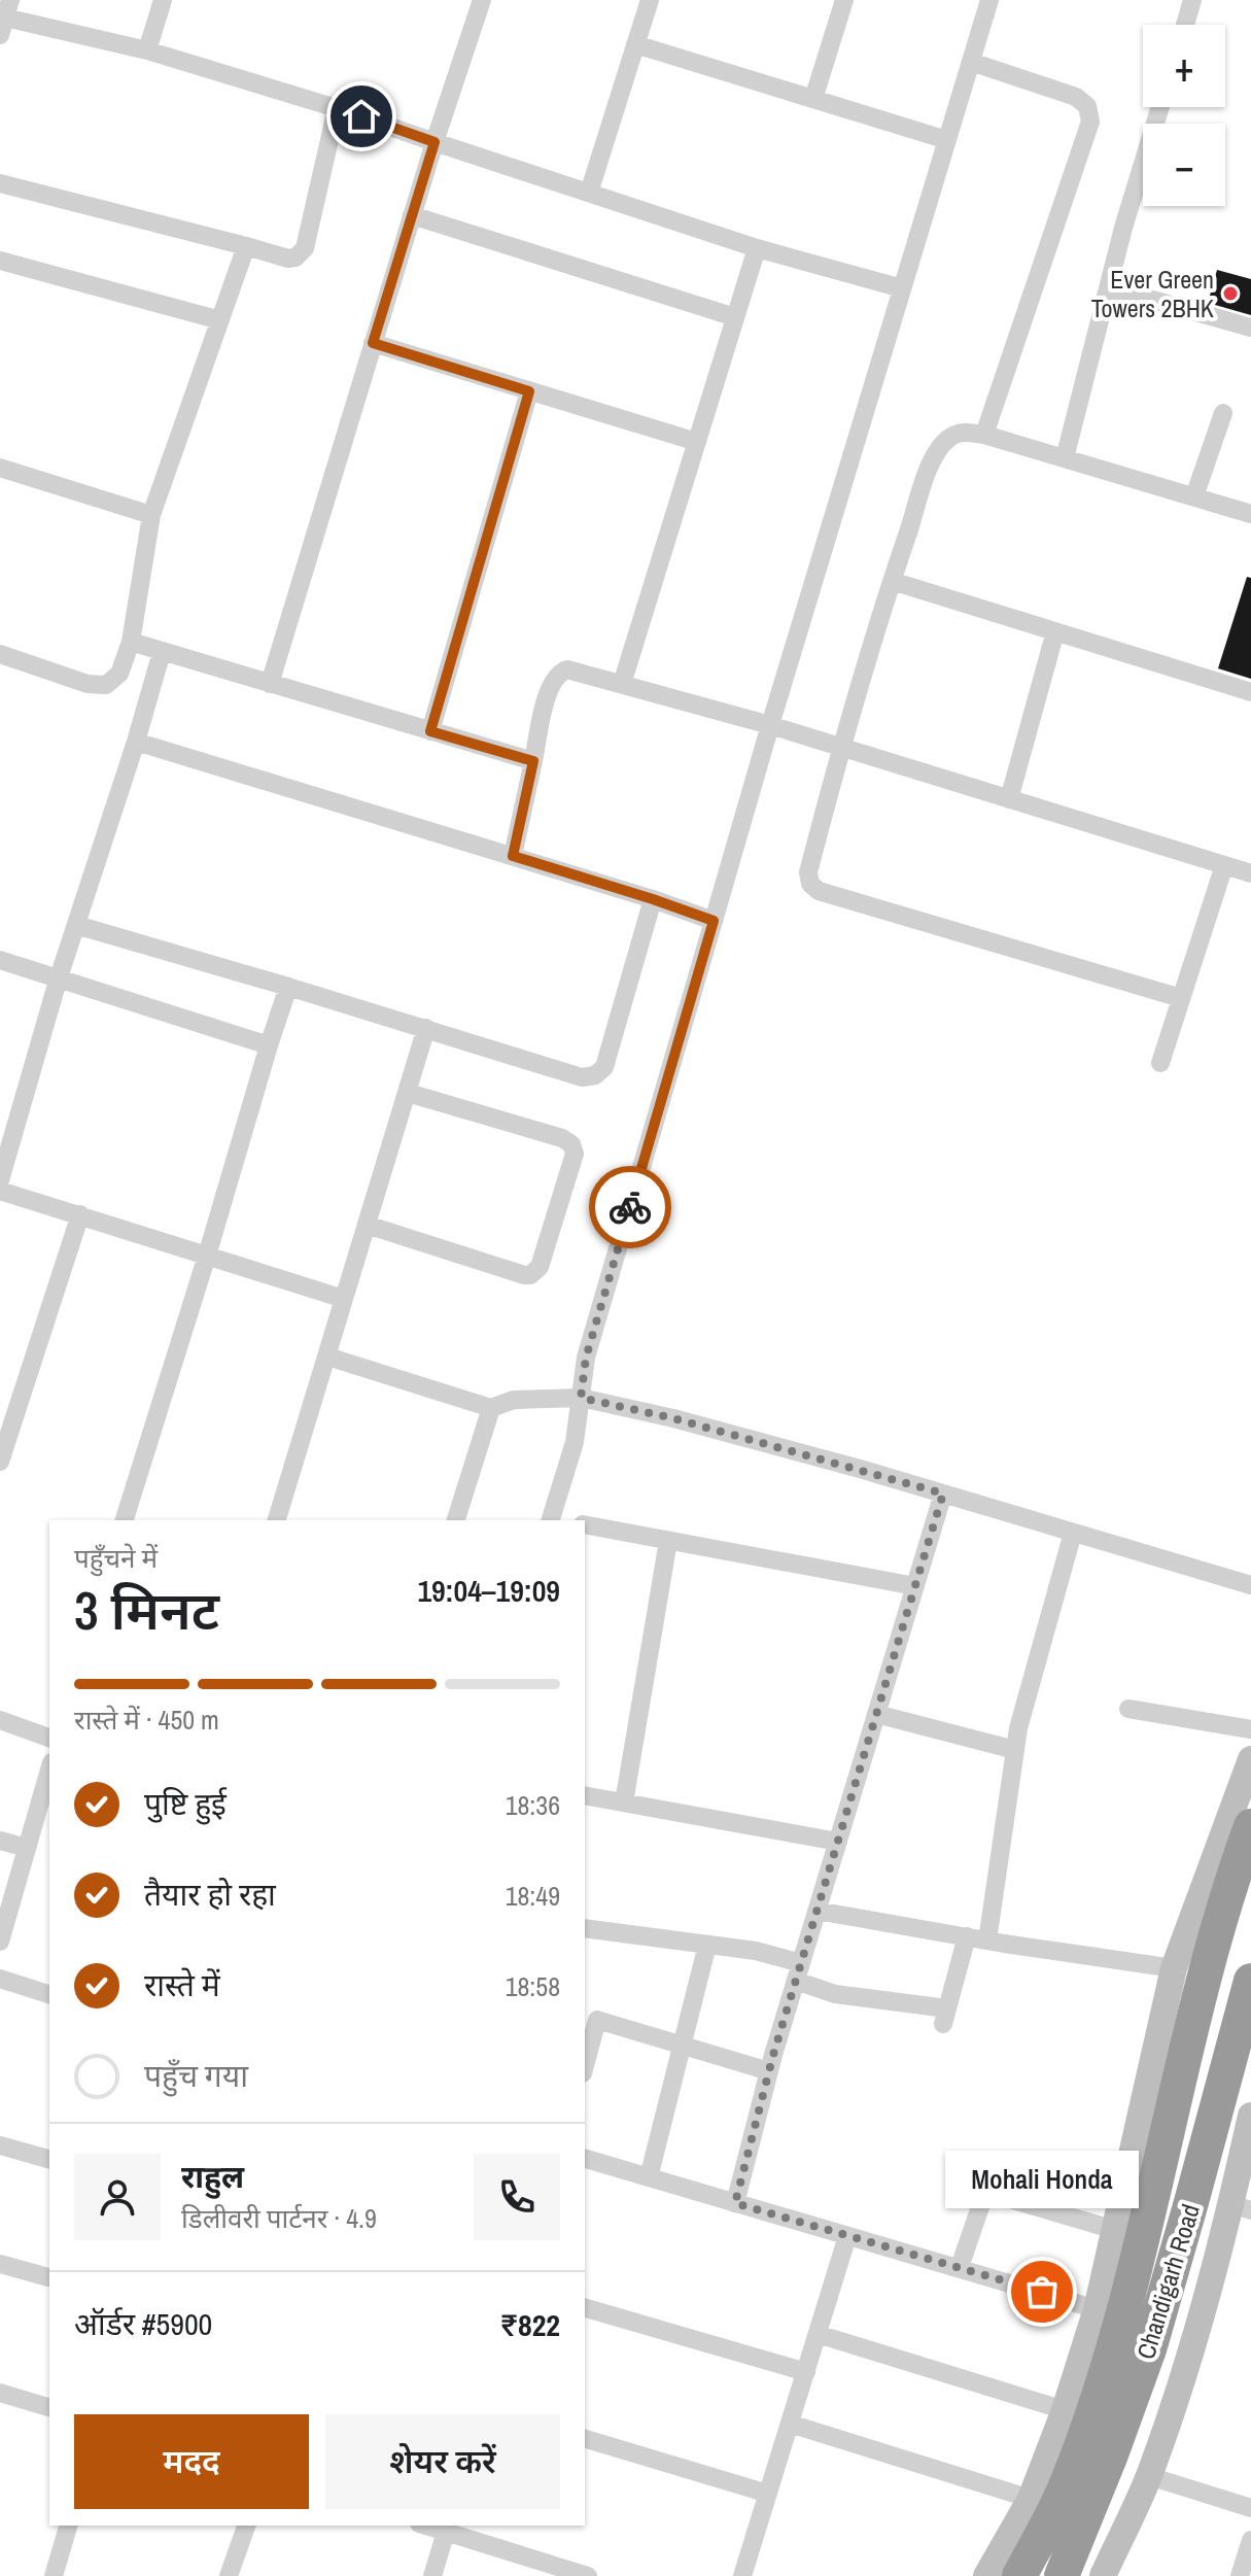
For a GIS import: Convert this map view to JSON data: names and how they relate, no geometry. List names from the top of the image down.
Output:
{
  "streets": {
    "highway": ["Chandigarh Road"]
  },
  "places": ["Ever Green Towers 2BHK", "Mohali Honda"],
  "page": {
    "map_buttons": ["+", "−"],
    "heading": ["3 मिनट", "पहुँचने में", "19:04–19:09"],
    "panel": [
      "राहुल",
      "डिलीवरी पार्टनर · 4.9",
      "ऑर्डर #5900",
      "₹822"
    ],
    "bar": "रास्ते में · 450 m",
    "list": [
      ["पुष्टि हुई", "18:36"],
      ["तैयार हो रहा", "18:49"],
      ["रास्ते में", "18:58"],
      "पहुँच गया"
    ],
    "bubble": "Mohali Honda",
    "buttons": ["मदद", "शेयर करें"]
  }
}
